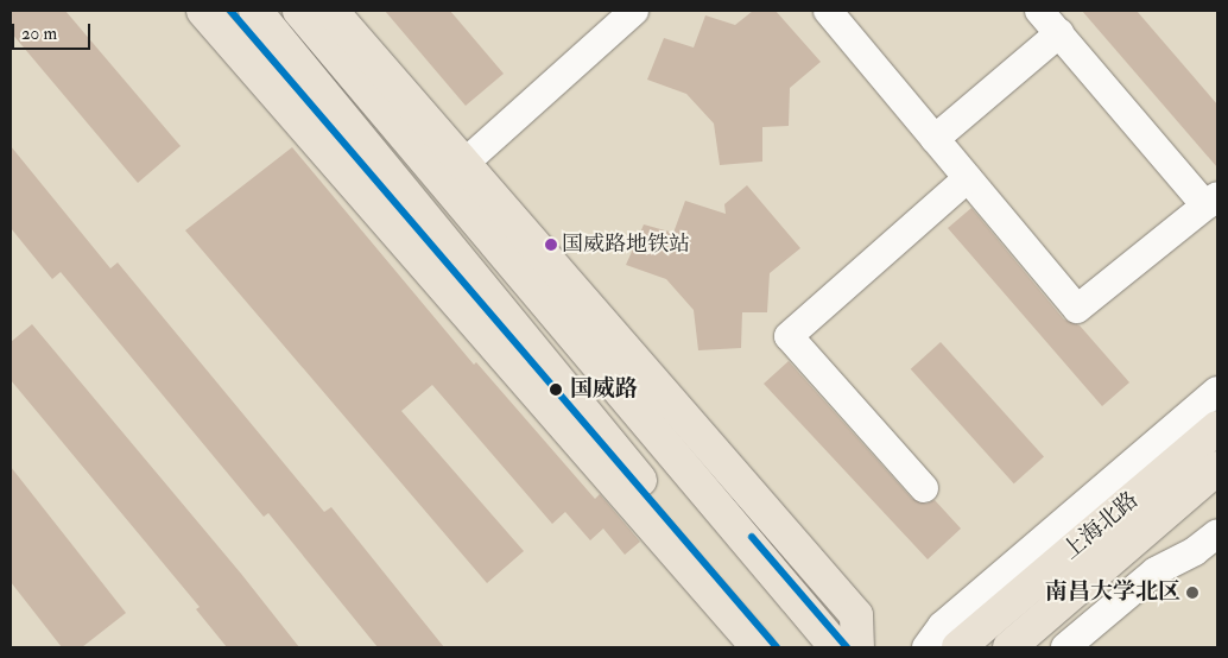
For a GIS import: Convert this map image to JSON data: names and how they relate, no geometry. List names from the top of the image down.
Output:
{
  "streets": {
    "main road": ["上海北路"]
  },
  "places": ["国威路地铁站", "国威路", "南昌大学北区"],
  "scale_bar": "20 m"
}
